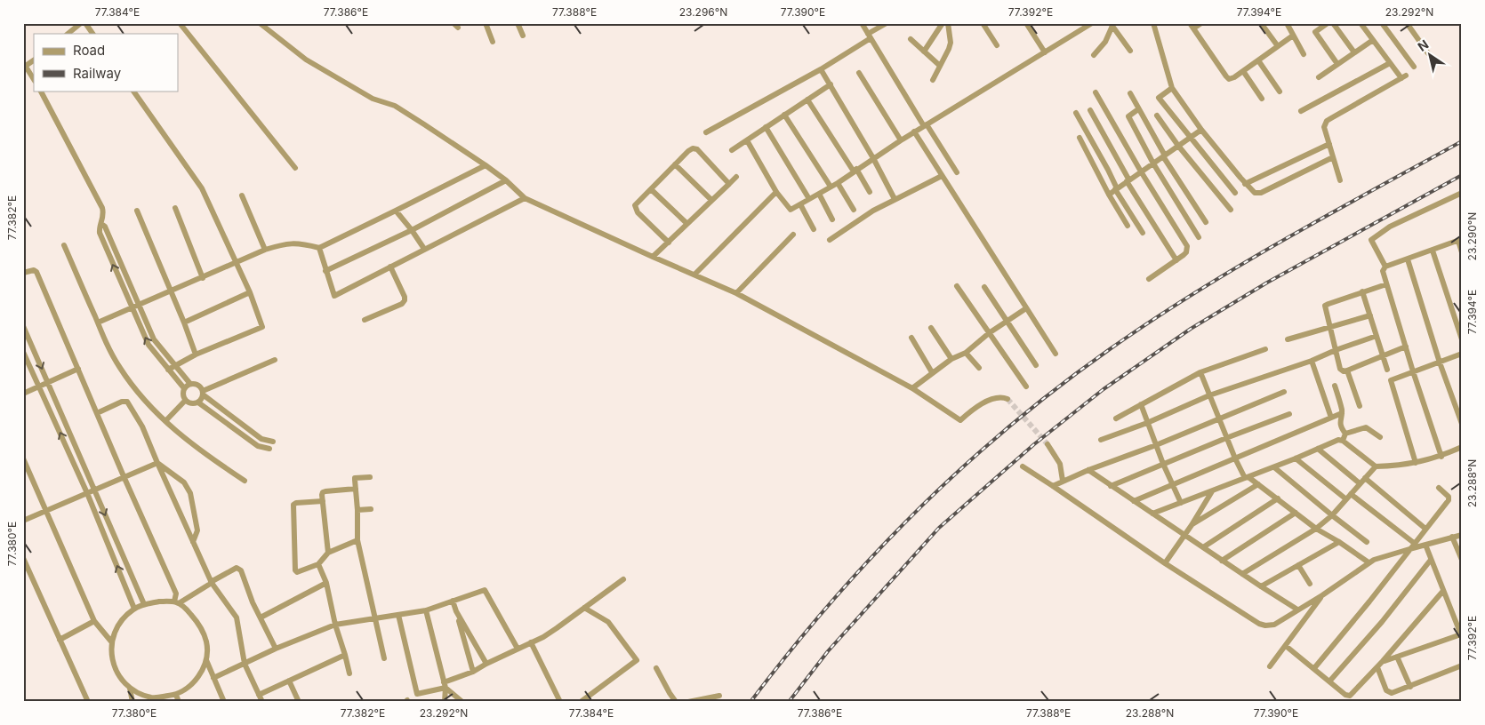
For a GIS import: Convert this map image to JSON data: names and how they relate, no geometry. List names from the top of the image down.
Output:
{
  "legend": ["Road", "Railway"],
  "north": "top left",
  "coordinates": [
    "77.384°E",
    "77.386°E",
    "77.388°E",
    "23.296°N",
    "77.390°E",
    "77.392°E",
    "77.394°E",
    "23.292°N",
    "77.382°E",
    "23.290°N",
    "23.288°N",
    "77.380°E"
  ]
}
